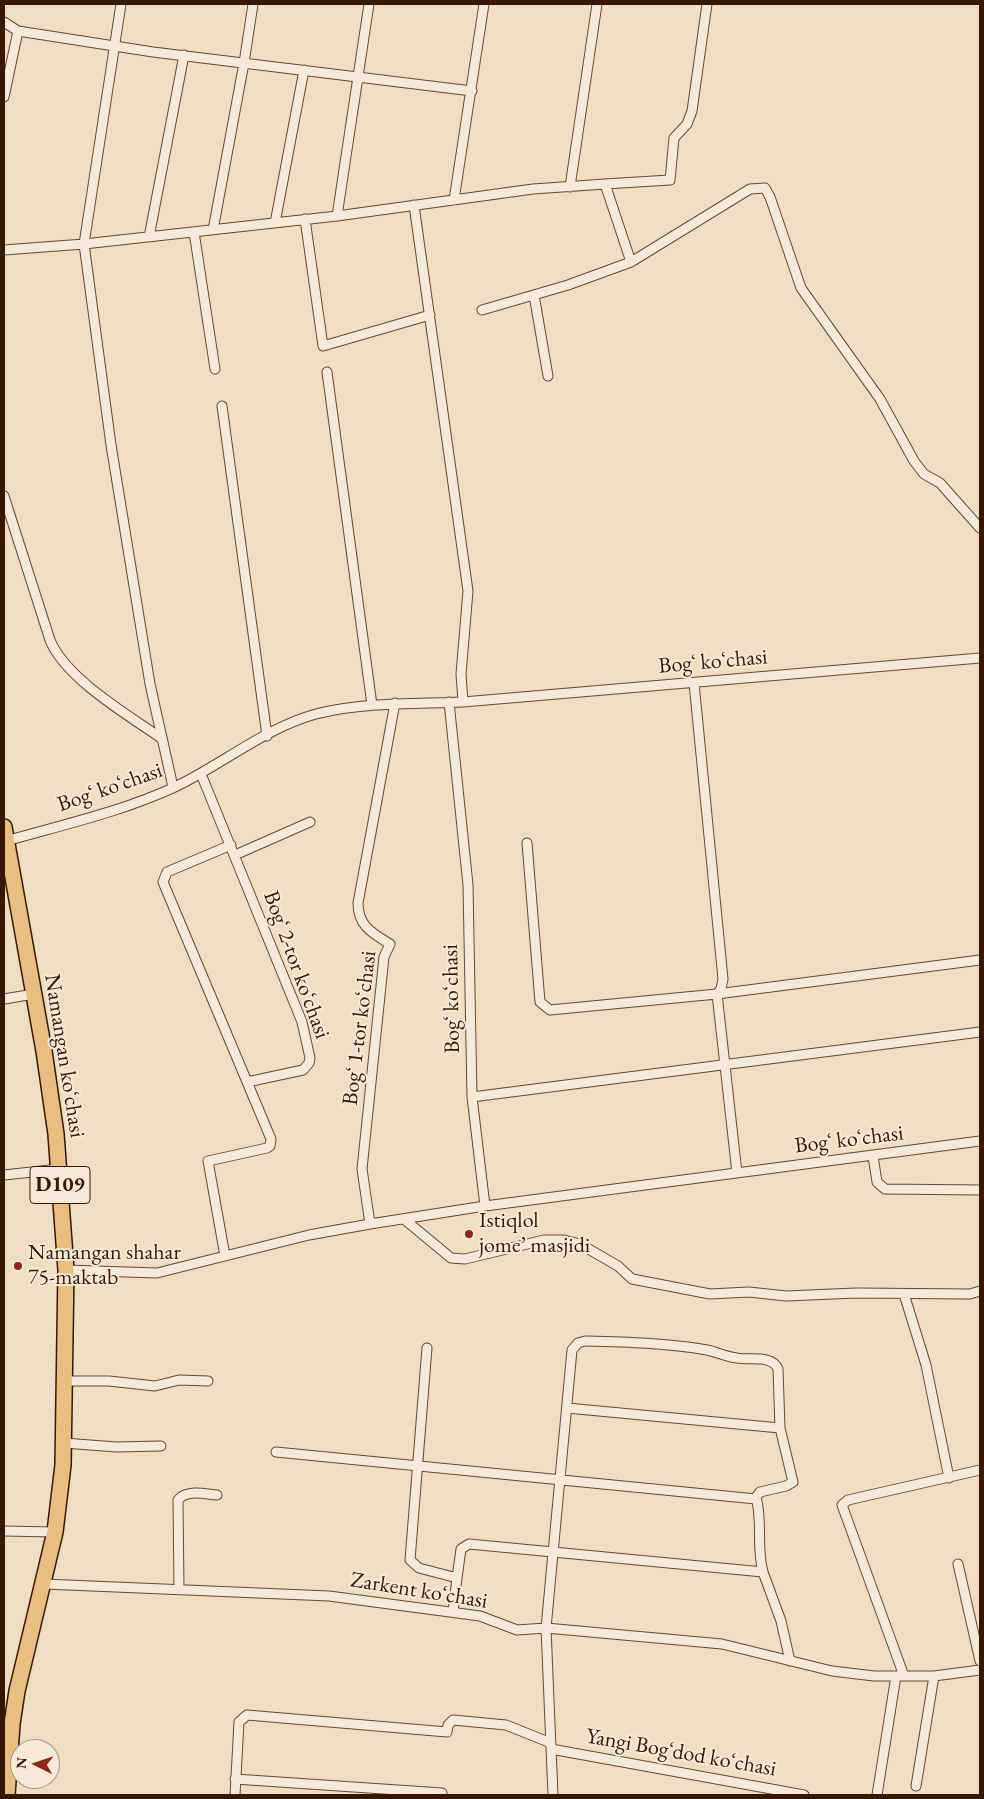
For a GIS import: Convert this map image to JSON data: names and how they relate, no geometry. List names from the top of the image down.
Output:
{
  "streets": {
    "main road": ["Namangan koʻchasi", "D109"],
    "street": [
      "Bogʻ koʻchasi",
      "Bogʻ 2-tor koʻchasi",
      "Bogʻ 1-tor koʻchasi",
      "Zarkent koʻchasi",
      "Yangi Bogʻdod koʻchasi"
    ]
  },
  "crossings": [
    ["Bogʻ koʻchasi", "Bogʻ 2-tor koʻchasi"],
    ["Bogʻ koʻchasi", "Bogʻ 1-tor koʻchasi"],
    ["Bogʻ koʻchasi", "Namangan koʻchasi"],
    ["Namangan koʻchasi", "D109"],
    ["D109", "Zarkent koʻchasi"]
  ],
  "places": ["Istiqlol jome’ masjidi", "Namangan shahar 75-maktab"],
  "north": "left"
}
